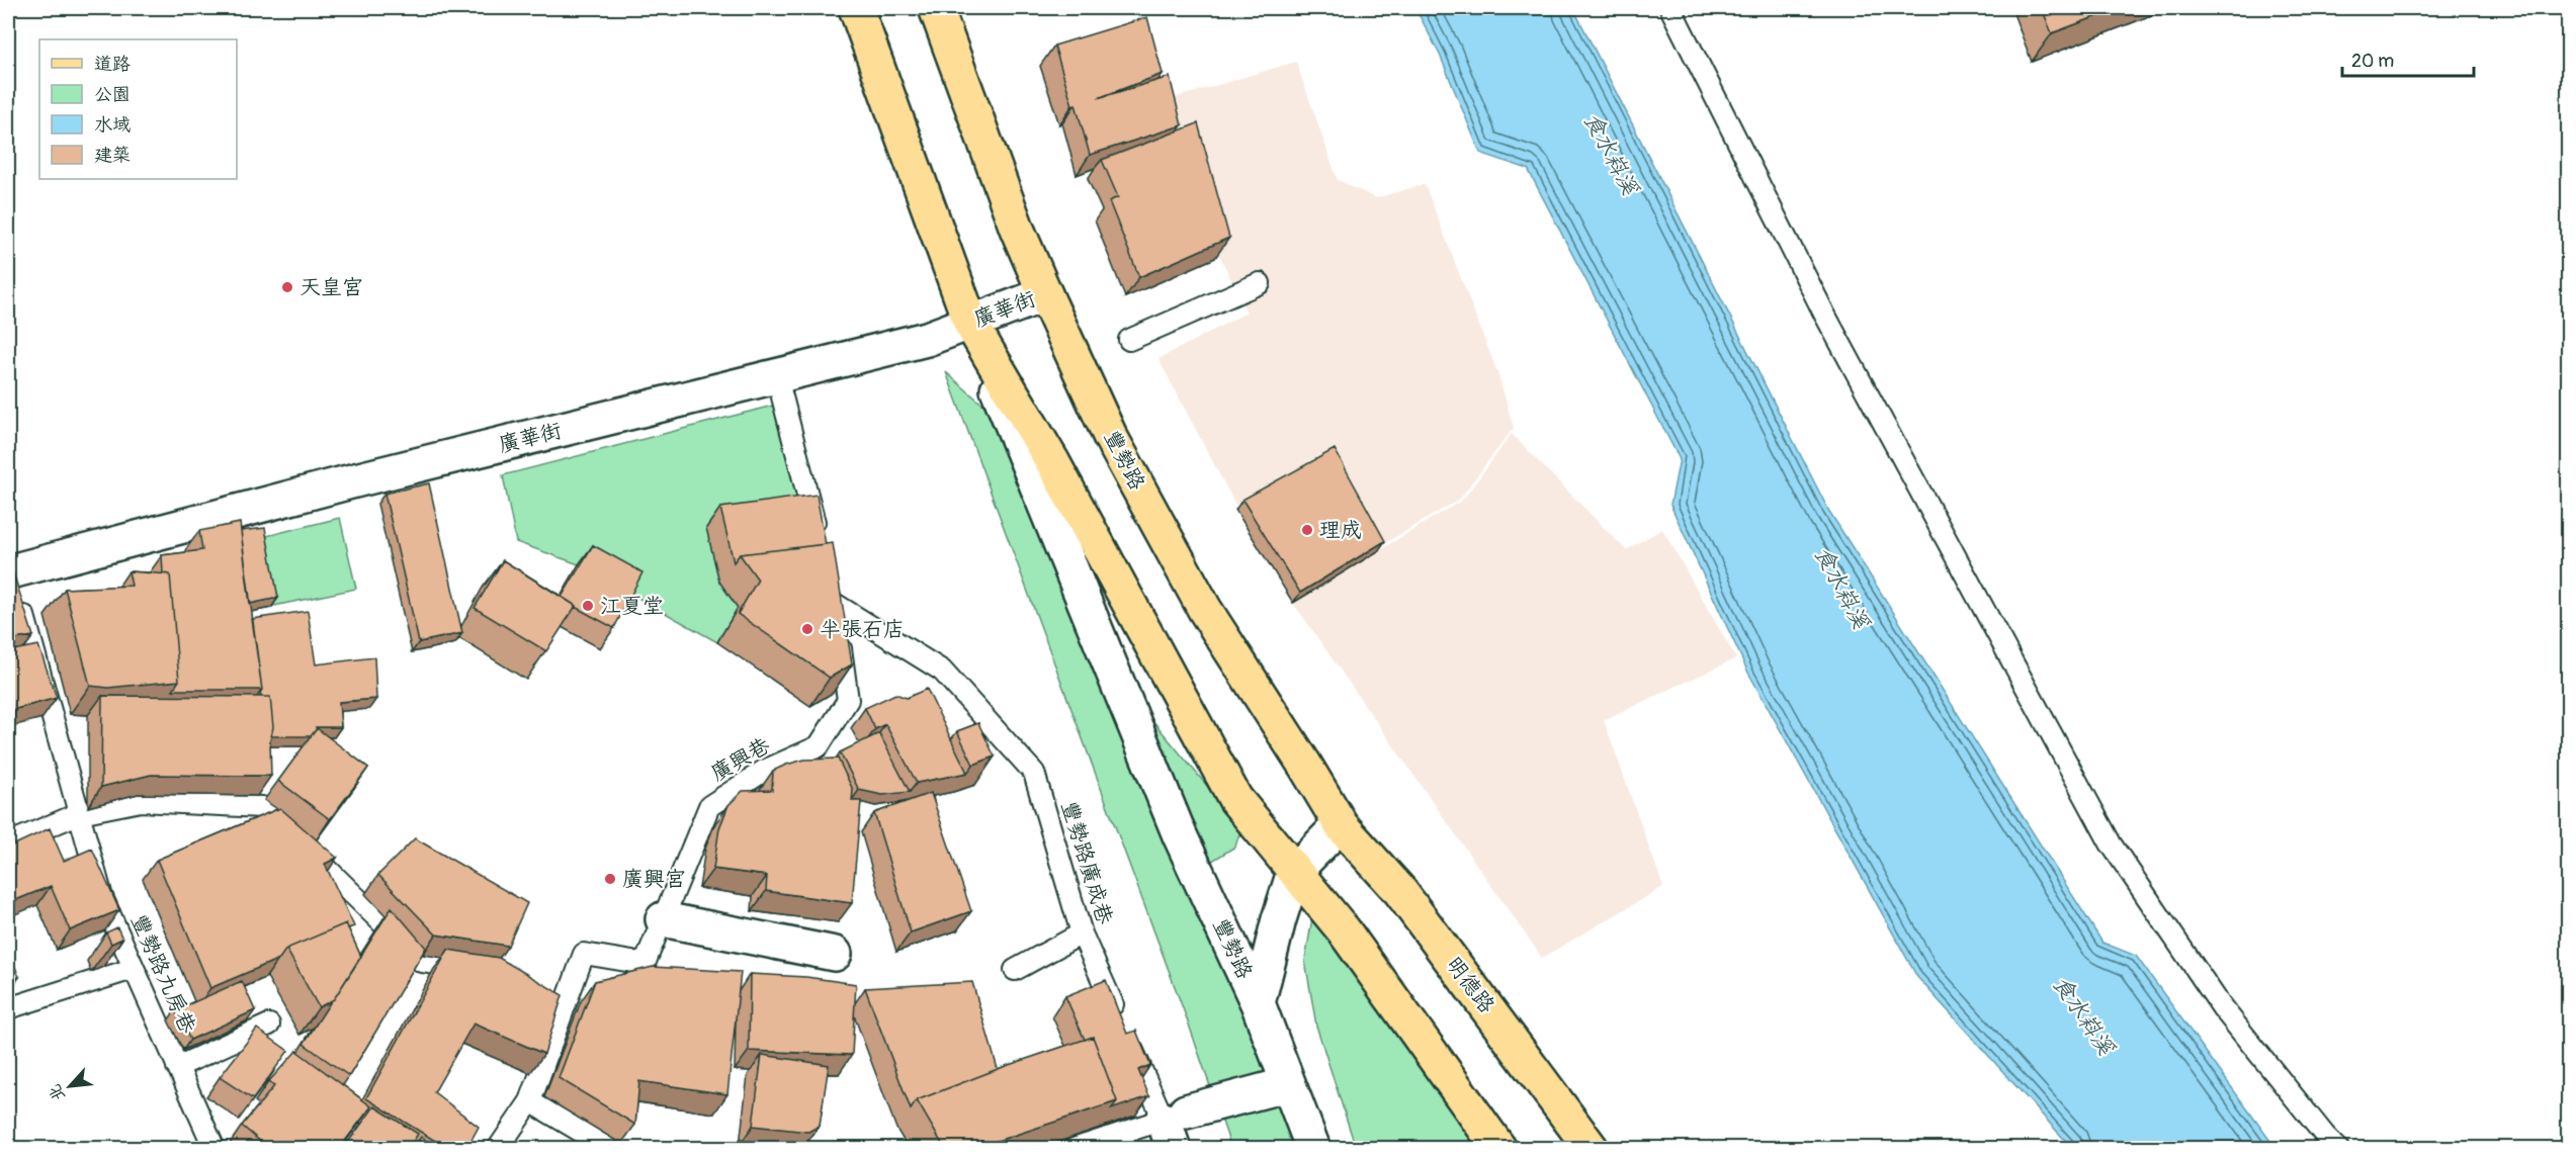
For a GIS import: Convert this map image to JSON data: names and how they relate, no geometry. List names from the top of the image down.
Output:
{
  "streets": {
    "main road": ["豐勢路", "明德路"],
    "street": ["廣華街"],
    "lane": ["廣興巷", "豐勢路廣成巷", "豐勢路九房巷"]
  },
  "crossings": [
    ["廣華街", "豐勢路"],
    ["廣華街", "豐勢路九房巷"],
    ["豐勢路", "明德路"],
    ["廣興巷", "豐勢路廣成巷"]
  ],
  "water": ["食水嵙溪"],
  "places": [
    "天皇宮",
    "理成",
    "江夏堂",
    "半張石店",
    "廣興宮"
  ],
  "legend": [
    "道路",
    "公園",
    "水域",
    "建築"
  ],
  "scale_bar": "20 m",
  "north": "bottom left"
}
